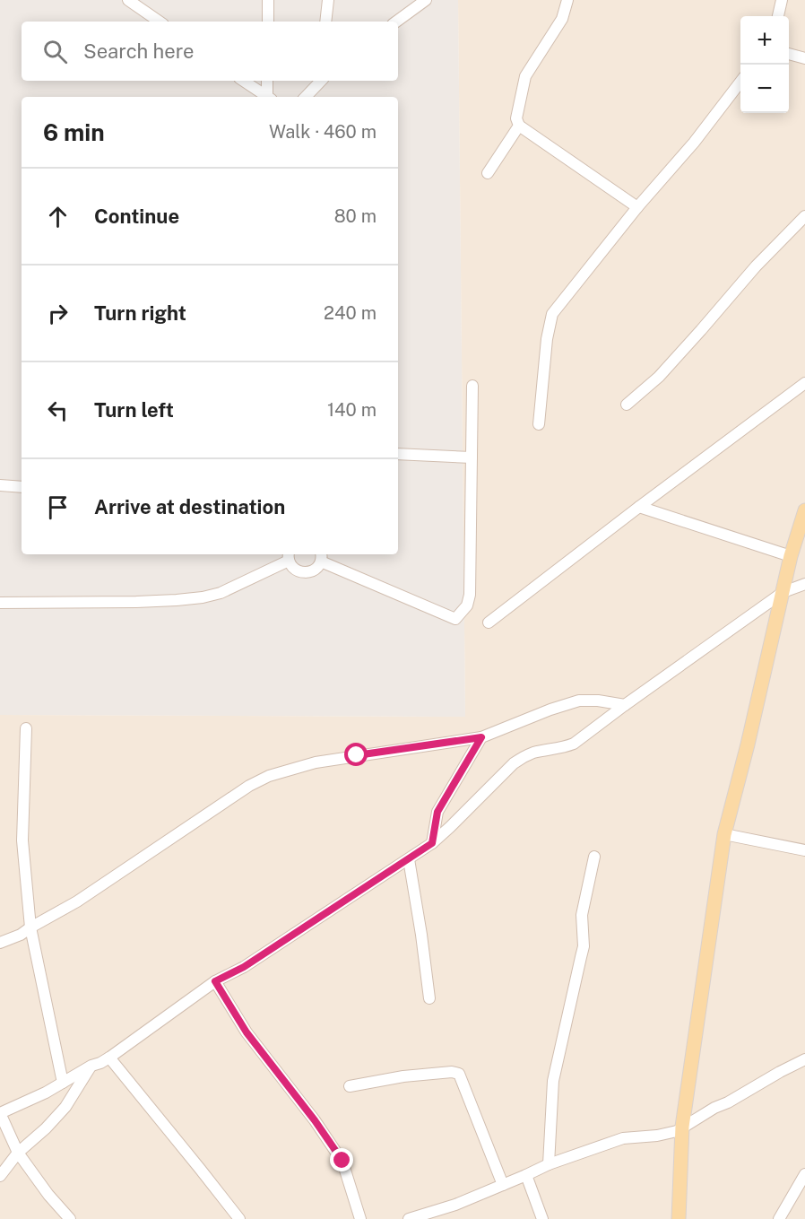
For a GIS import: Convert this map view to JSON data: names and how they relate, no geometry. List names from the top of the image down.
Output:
{
  "page": {
    "map_buttons": ["+", "−"],
    "search": "Search here",
    "heading": ["6 min", "Walk · 460 m"],
    "list": [
      ["Continue", "80 m"],
      ["Turn right", "240 m"],
      ["Turn left", "140 m"],
      "Arrive at destination"
    ]
  }
}
